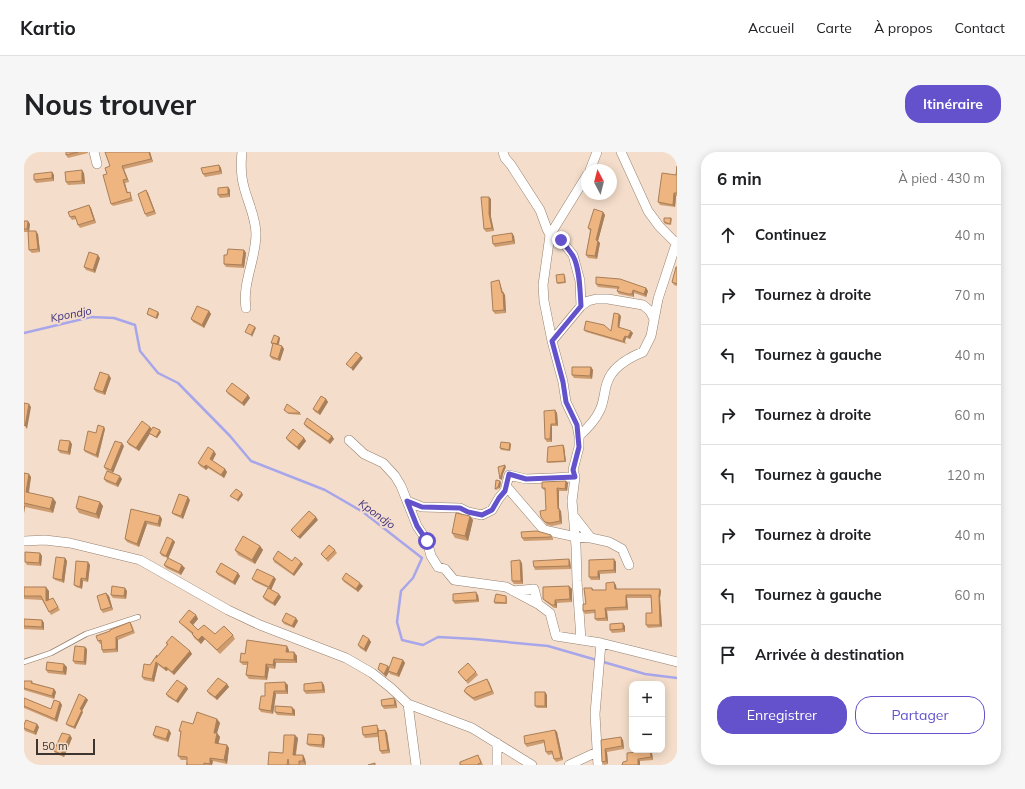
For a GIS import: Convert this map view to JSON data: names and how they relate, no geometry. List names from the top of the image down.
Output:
{
  "water": ["Kpondjo"],
  "scale_bar": "50 m",
  "north": "top",
  "page": {
    "header": "Kartio",
    "nav": [
      "Accueil",
      "Carte",
      "À propos",
      "Contact"
    ],
    "buttons": [
      "Itinéraire",
      ["Enregistrer", "Partager"]
    ],
    "title": "Nous trouver",
    "heading": ["6 min", "À pied · 430 m"],
    "list": [
      ["Continuez", "40 m"],
      ["Tournez à droite", "70 m"],
      ["Tournez à gauche", "40 m"],
      ["Tournez à droite", "60 m"],
      ["Tournez à gauche", "120 m"],
      ["Tournez à droite", "40 m"],
      ["Tournez à gauche", "60 m"],
      "Arrivée à destination"
    ],
    "map_buttons": ["+", "−"],
    "scale": "50 m"
  }
}
